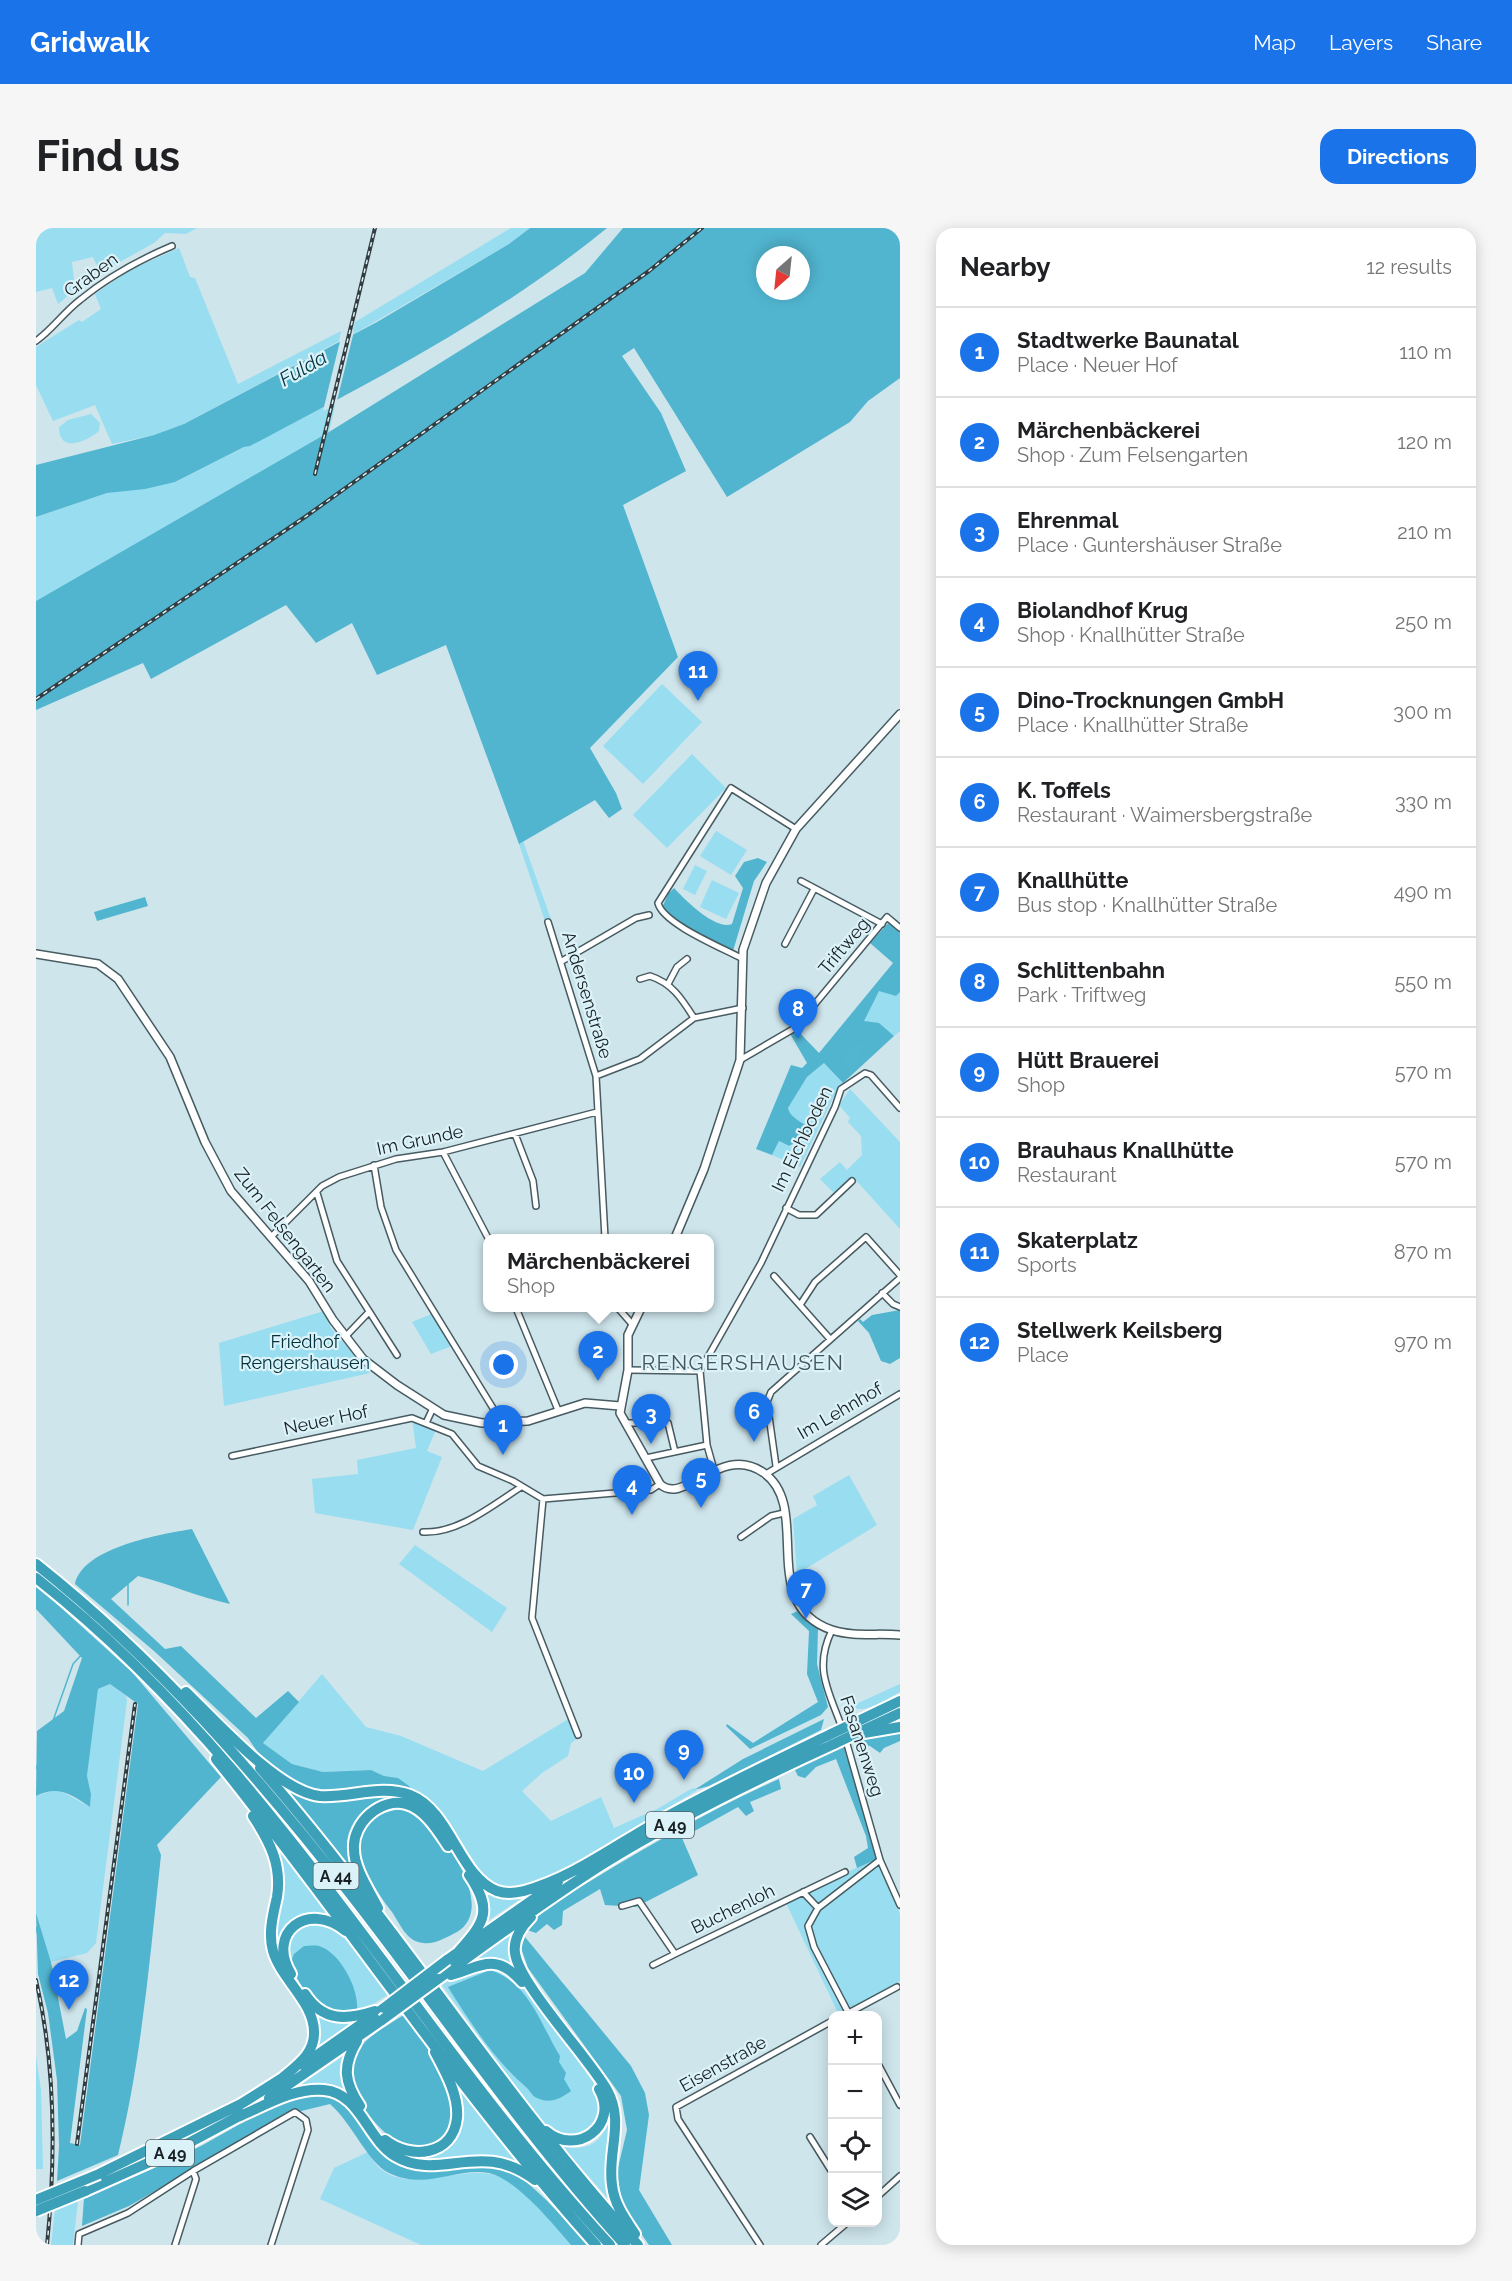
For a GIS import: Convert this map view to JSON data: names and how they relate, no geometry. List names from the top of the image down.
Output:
{
  "streets": {
    "highway": ["A 49", "A 44"],
    "street": [
      "Graben",
      "Triftweg",
      "Andersenstraße",
      "Im Eichboden",
      "Im Grunde",
      "Zum Felsengarten",
      "Im Lehnhof",
      "Neuer Hof",
      "Fasanenweg",
      "Buchenloh",
      "Eisenstraße"
    ]
  },
  "crossings": [
    ["Andersenstraße", "Im Grunde"],
    ["Im Grunde", "Zum Felsengarten"]
  ],
  "districts": ["RENGERSHAUSEN"],
  "water": ["Fulda"],
  "parks": ["Friedhof Rengershausen"],
  "north": "bottom left",
  "page": {
    "header": "Gridwalk",
    "nav": ["Map", "Layers", "Share"],
    "buttons": "Directions",
    "title": "Find us",
    "heading": ["Nearby", "12 results"],
    "list": [
      {
        "mark": "1",
        "name": "Stadtwerke Baunatal",
        "note": "Place · Neuer Hof",
        "value": "110 m"
      },
      {
        "mark": "2",
        "name": "Märchenbäckerei",
        "note": "Shop · Zum Felsengarten",
        "value": "120 m"
      },
      {
        "mark": "3",
        "name": "Ehrenmal",
        "note": "Place · Guntershäuser Straße",
        "value": "210 m"
      },
      {
        "mark": "4",
        "name": "Biolandhof Krug",
        "note": "Shop · Knallhütter Straße",
        "value": "250 m"
      },
      {
        "mark": "5",
        "name": "Dino-Trocknungen GmbH",
        "note": "Place · Knallhütter Straße",
        "value": "300 m"
      },
      {
        "mark": "6",
        "name": "K. Toffels",
        "note": "Restaurant · Waimersbergstraße",
        "value": "330 m"
      },
      {
        "mark": "7",
        "name": "Knallhütte",
        "note": "Bus stop · Knallhütter Straße",
        "value": "490 m"
      },
      {
        "mark": "8",
        "name": "Schlittenbahn",
        "note": "Park · Triftweg",
        "value": "550 m"
      },
      {
        "mark": "9",
        "name": "Hütt Brauerei",
        "note": "Shop",
        "value": "570 m"
      },
      {
        "mark": "10",
        "name": "Brauhaus Knallhütte",
        "note": "Restaurant",
        "value": "570 m"
      },
      {
        "mark": "11",
        "name": "Skaterplatz",
        "note": "Sports",
        "value": "870 m"
      },
      {
        "mark": "12",
        "name": "Stellwerk Keilsberg",
        "note": "Place",
        "value": "970 m"
      }
    ],
    "pins": [
      "11",
      "8",
      "2",
      "6",
      "3",
      "1",
      "5",
      "4",
      "7",
      "9",
      "10",
      "12"
    ],
    "popup": ["Märchenbäckerei", "Shop"],
    "map_buttons": ["+", "−"]
  }
}
